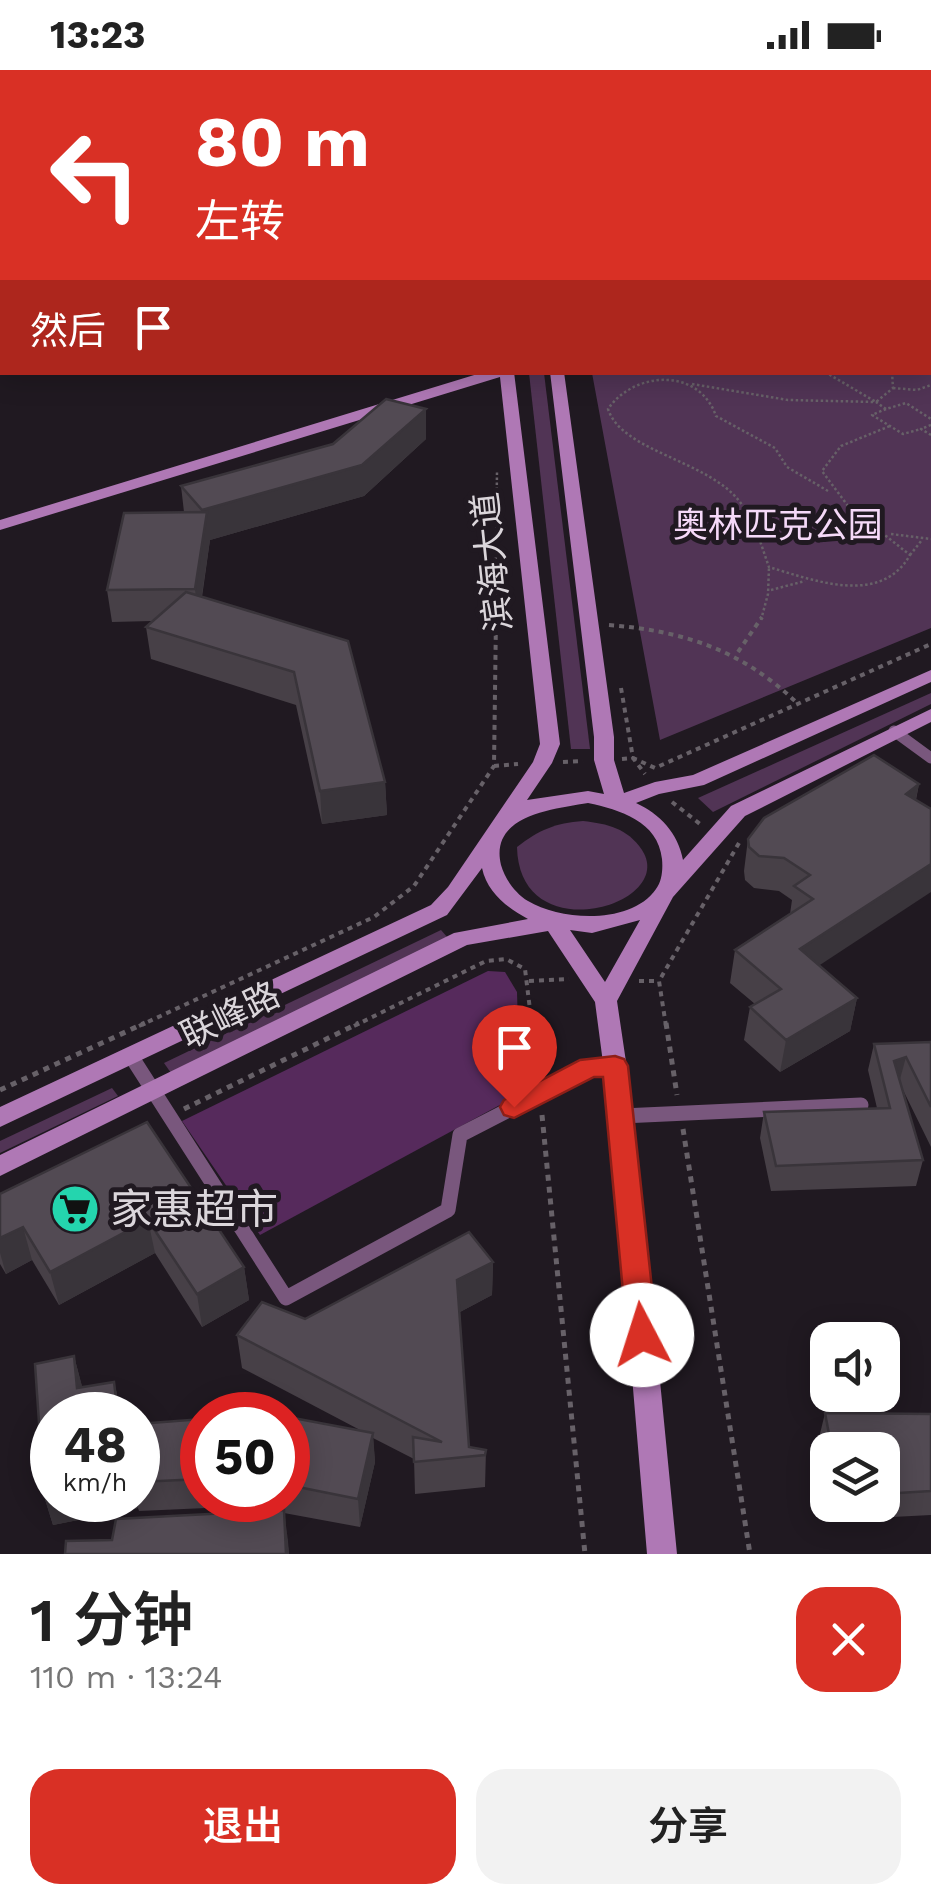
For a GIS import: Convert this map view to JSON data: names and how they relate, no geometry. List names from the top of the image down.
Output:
{
  "streets": {
    "main road": ["滨海大道", "联峰路"]
  },
  "crossings": [
    ["滨海大道", "联峰路"]
  ],
  "parks": ["奥林匹克公园"],
  "places": {
    "supermarket": ["家惠超市"]
  },
  "page": {
    "status": "13:23",
    "turn": ["80 m", "左转"],
    "then": "然后",
    "speed": "48 km/h",
    "limit": "50",
    "heading": ["1 分钟", "110 m · 13:24"],
    "buttons": ["退出", "分享"]
  }
}
